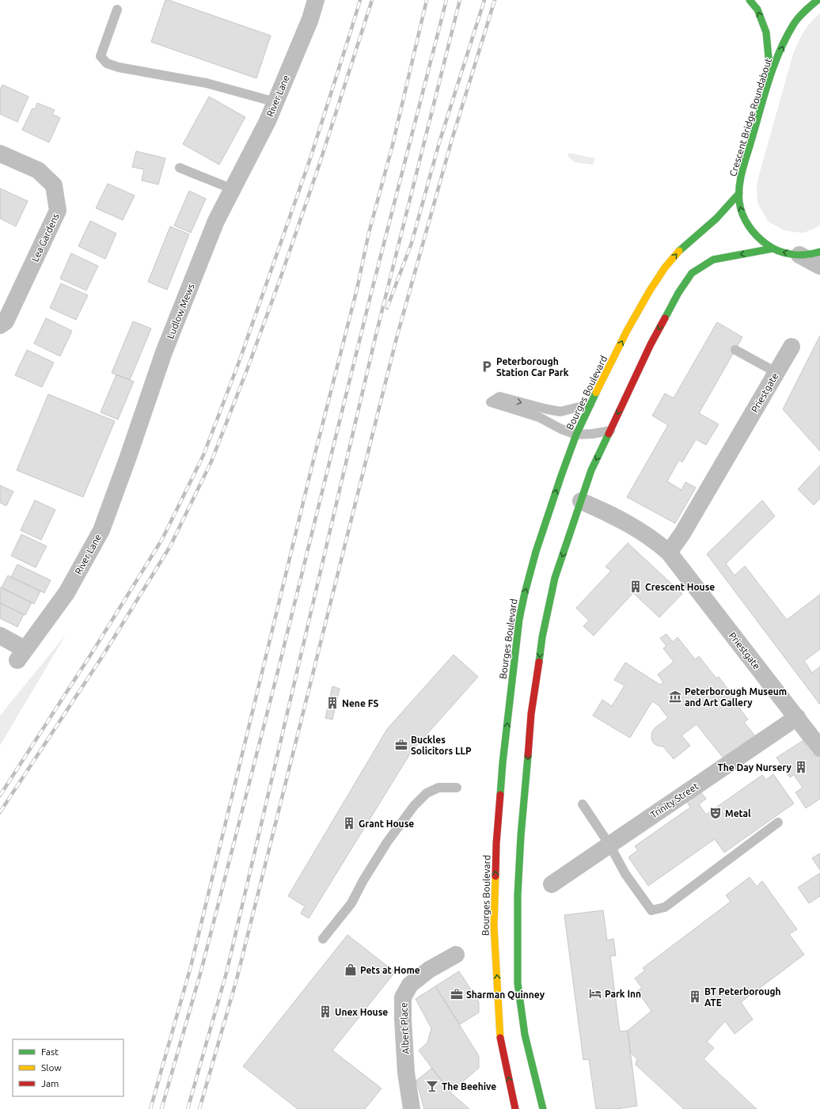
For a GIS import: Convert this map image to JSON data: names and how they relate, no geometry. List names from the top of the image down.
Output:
{
  "streets": {
    "main road": ["Crescent Bridge Roundabout", "Bourges Boulevard"],
    "street": [
      "River Lane",
      "Lea Gardens",
      "Ludlow Mews",
      "Priestgate",
      "Trinity Street",
      "Albert Place"
    ]
  },
  "crossings": [
    ["River Lane", "Ludlow Mews"],
    ["Crescent Bridge Roundabout", "Bourges Boulevard"],
    ["Priestgate", "Trinity Street"]
  ],
  "places": {
    "parking": ["Peterborough Station Car Park"],
    "building": [
      "Crescent House",
      "Nene FS",
      "The Day Nursery",
      "Grant House",
      "BT Peterborough ATE",
      "Unex House"
    ],
    "museum": ["Peterborough Museum and Art Gallery"],
    "office": ["Buckles Solicitors LLP", "Sharman Quinney"],
    "theatre": ["Metal"],
    "shop": ["Pets at Home"],
    "hotel": ["Park Inn"],
    "bar": ["The Beehive"]
  },
  "legend": ["Fast", "Slow", "Jam"]
}
